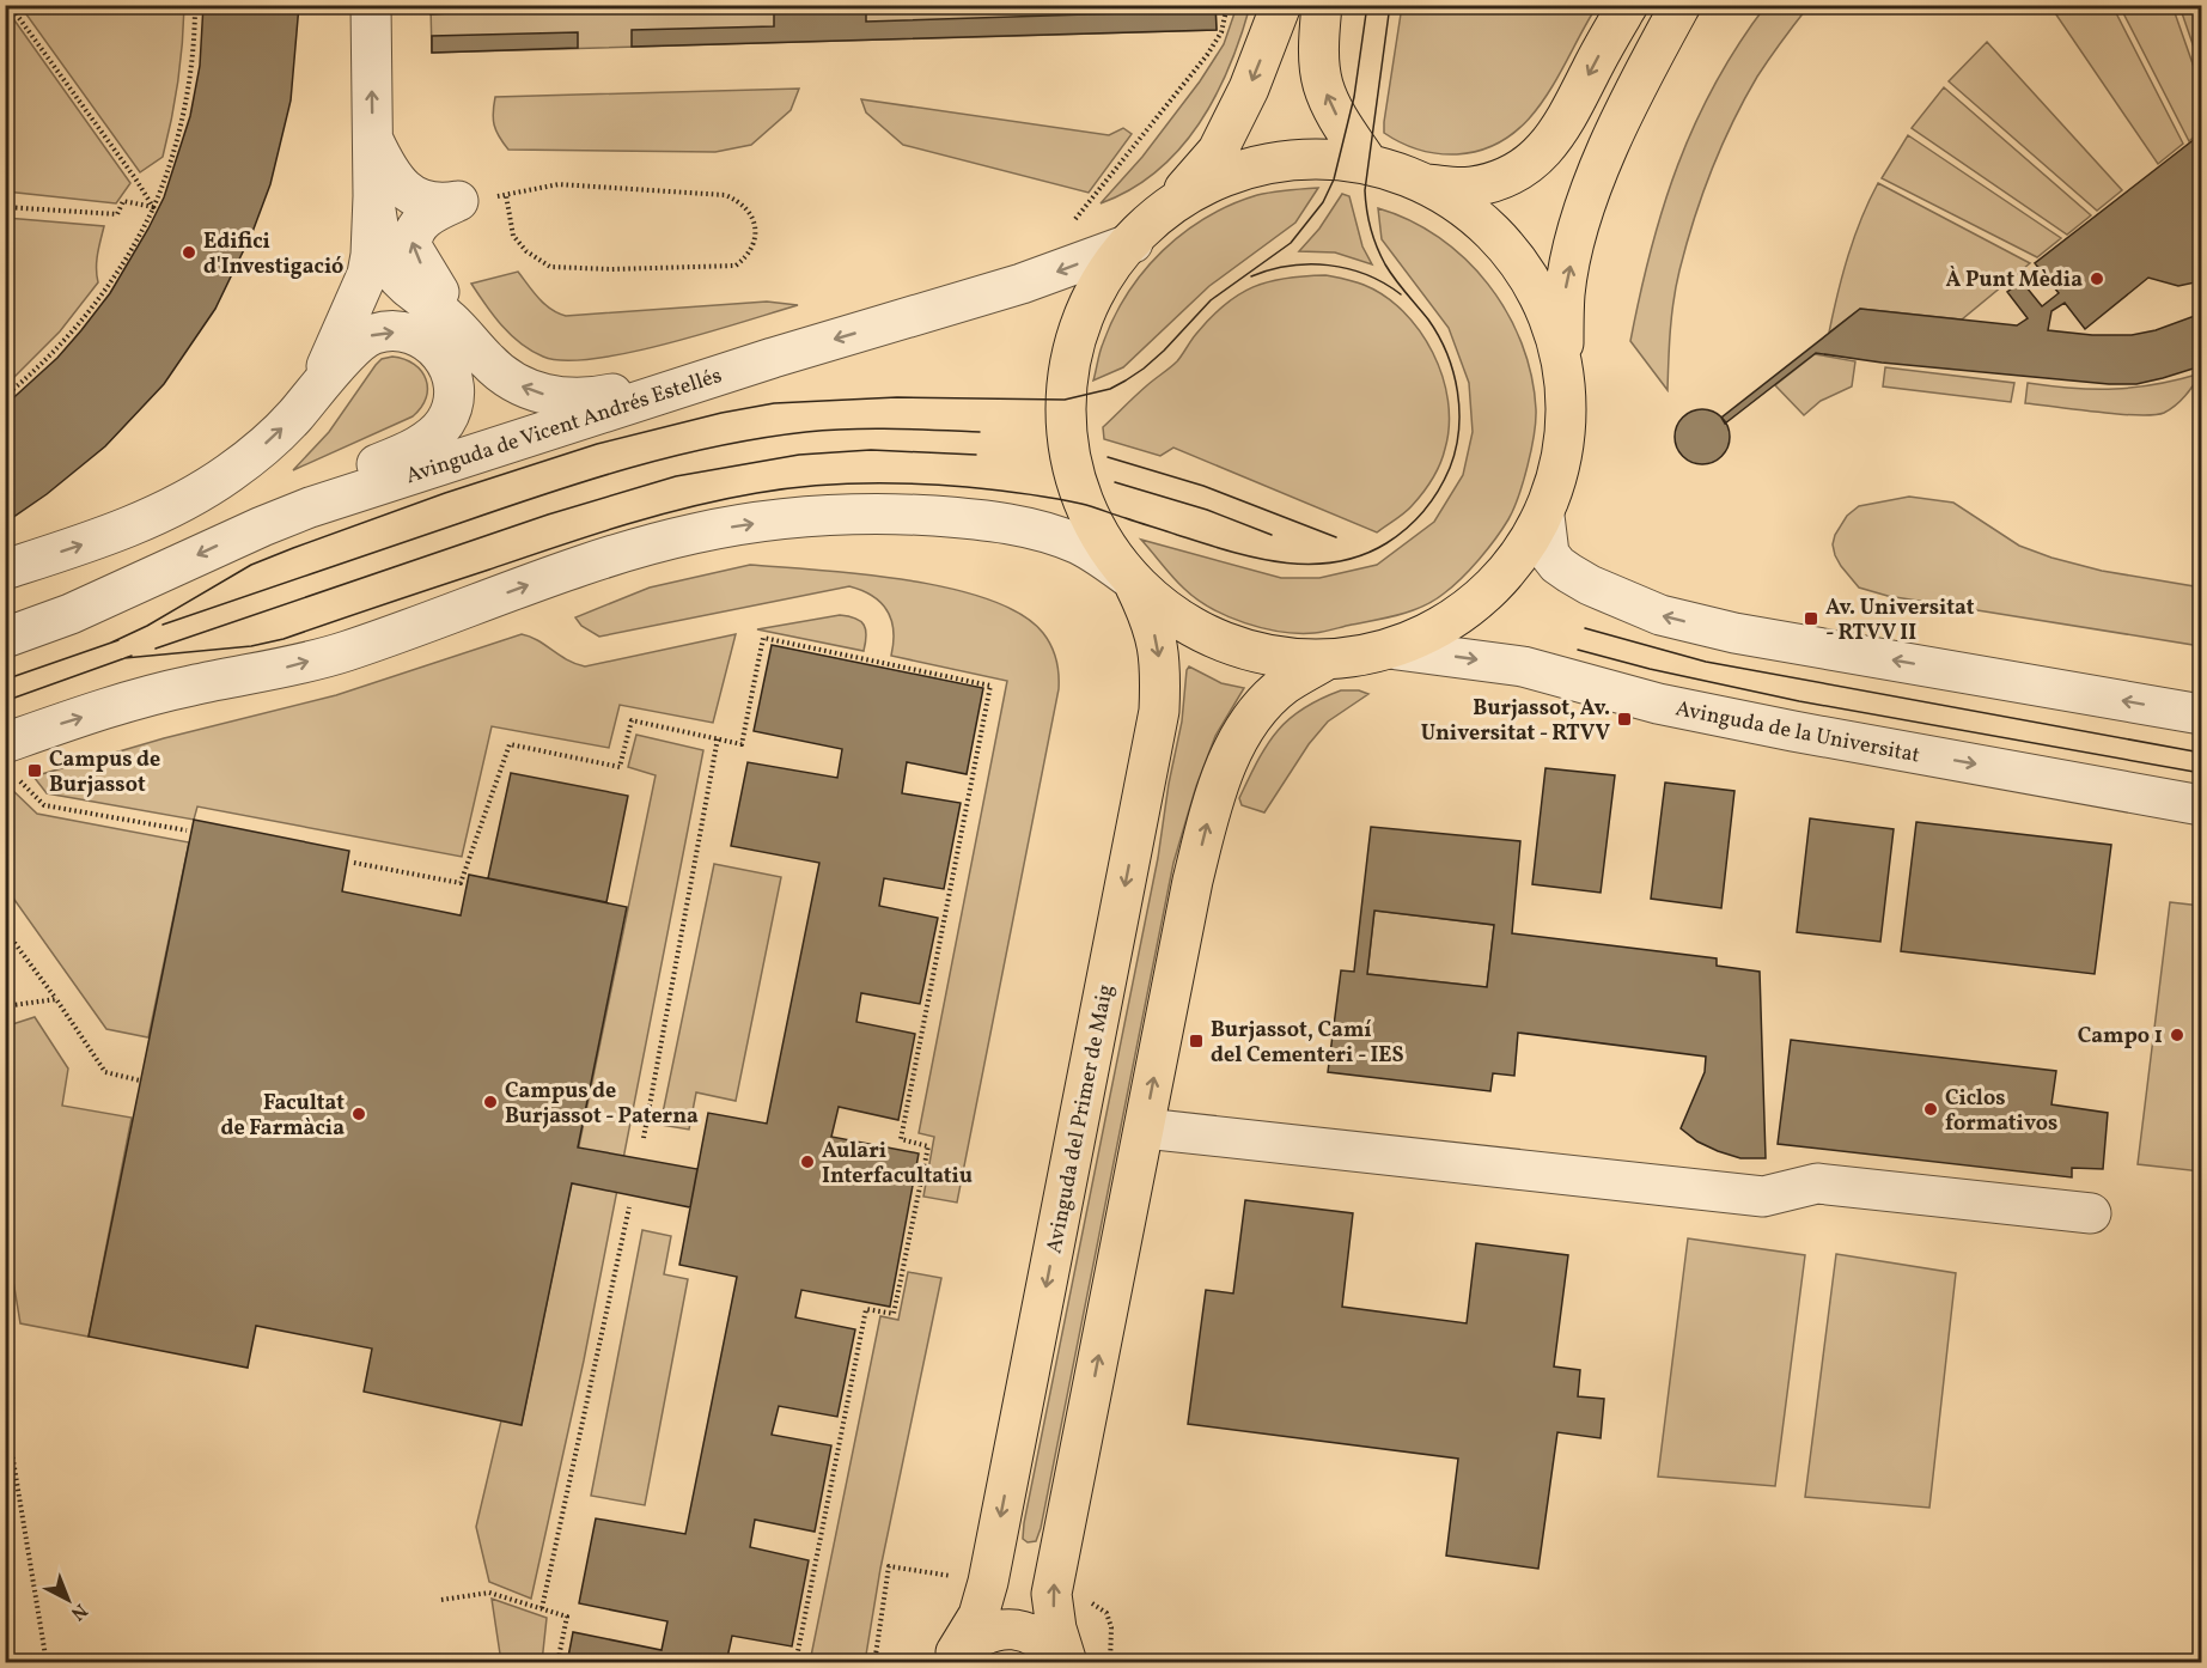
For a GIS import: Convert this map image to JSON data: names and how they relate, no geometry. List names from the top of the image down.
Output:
{
  "streets": {
    "main road": ["Avinguda del Primer de Maig"],
    "street": ["Avinguda de Vicent Andrés Estellés", "Avinguda de la Universitat"]
  },
  "places": {
    "other": [
      "Edifici d'Investigació",
      "À Punt Mèdia",
      "Campo 1",
      "Campus de Burjassot - Paterna",
      "Ciclos formativos",
      "Facultat de Farmàcia",
      "Aulari Interfacultatiu"
    ],
    "transit": [
      "Av. Universitat - RTVV II",
      "Burjassot, Av. Universitat - RTVV",
      "Campus de Burjassot",
      "Burjassot, Camí del Cementeri - IES"
    ]
  },
  "north": "bottom right"
}
